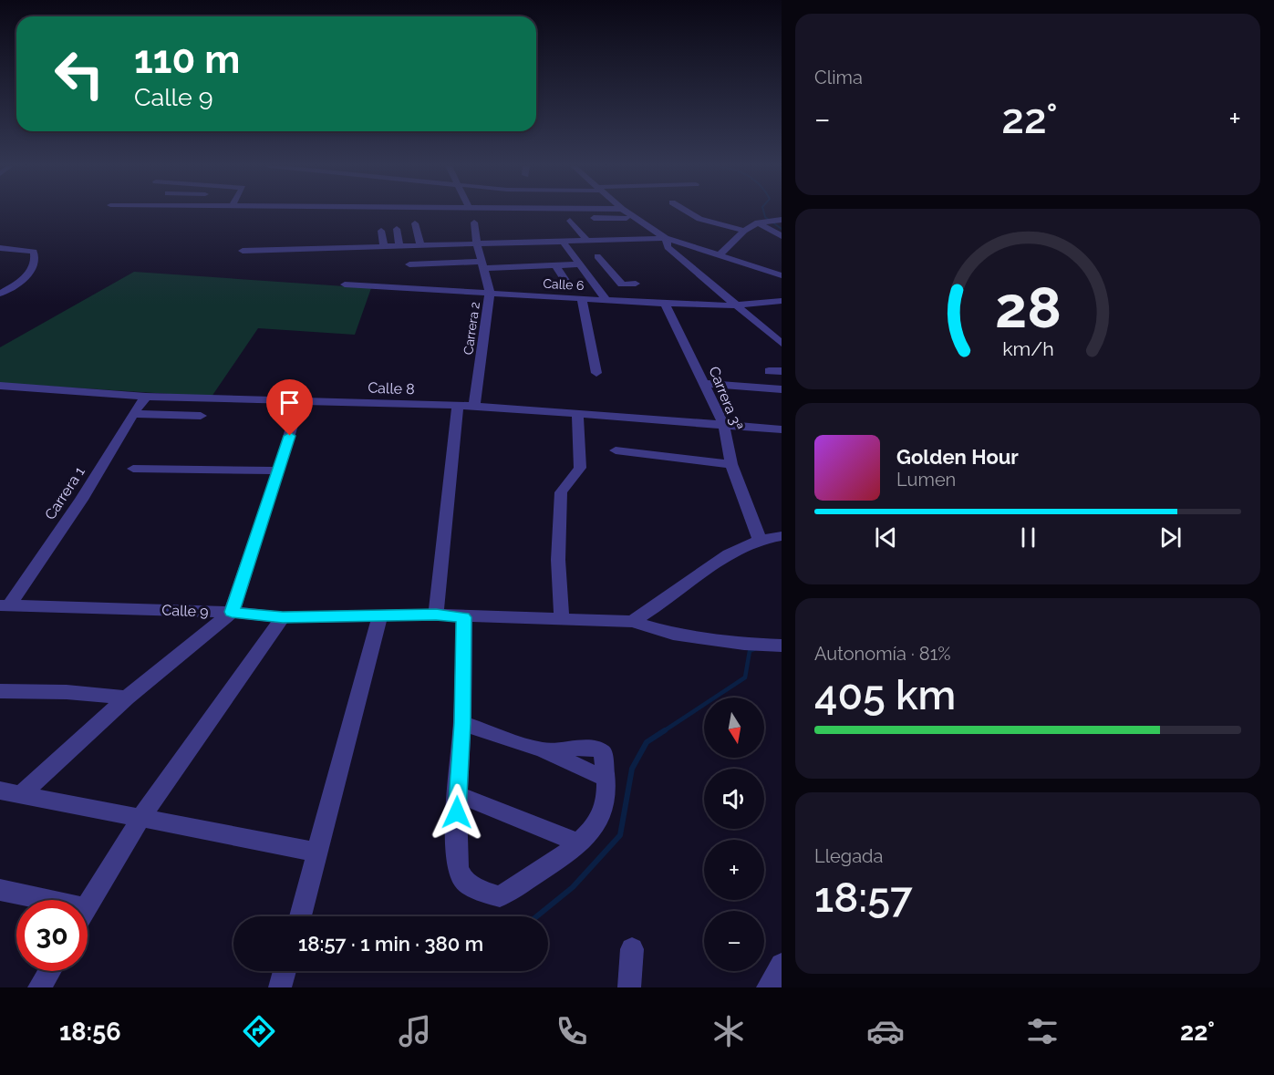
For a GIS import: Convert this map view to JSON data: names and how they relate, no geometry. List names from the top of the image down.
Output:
{
  "streets": {
    "street": [
      "Calle 6",
      "Carrera 2",
      "Calle 8",
      "Carrera 3ª",
      "Carrera 1",
      "Calle 9"
    ]
  },
  "crossings": [
    ["Calle 6", "Carrera 2"],
    ["Calle 6", "Carrera 3ª"],
    ["Carrera 2", "Calle 8"],
    ["Calle 8", "Carrera 3ª"],
    ["Calle 8", "Carrera 1"],
    ["Carrera 1", "Calle 9"]
  ],
  "north": "bottom",
  "page": {
    "tile": [
      "Clima",
      ["Autonomía · 81%", "405 km"],
      ["Llegada", "18:57"]
    ],
    "turn": ["110 m", "Calle 9"],
    "heat": ["−", "22°", "+"],
    "song": ["Golden Hour", "Lumen"],
    "map_buttons": ["+", "−"],
    "limit": "30",
    "trip": "18:57 · 1 min · 380 m",
    "tabs": ["18:56", "22°"],
    "gauge": ["28", "km/h"]
  }
}
